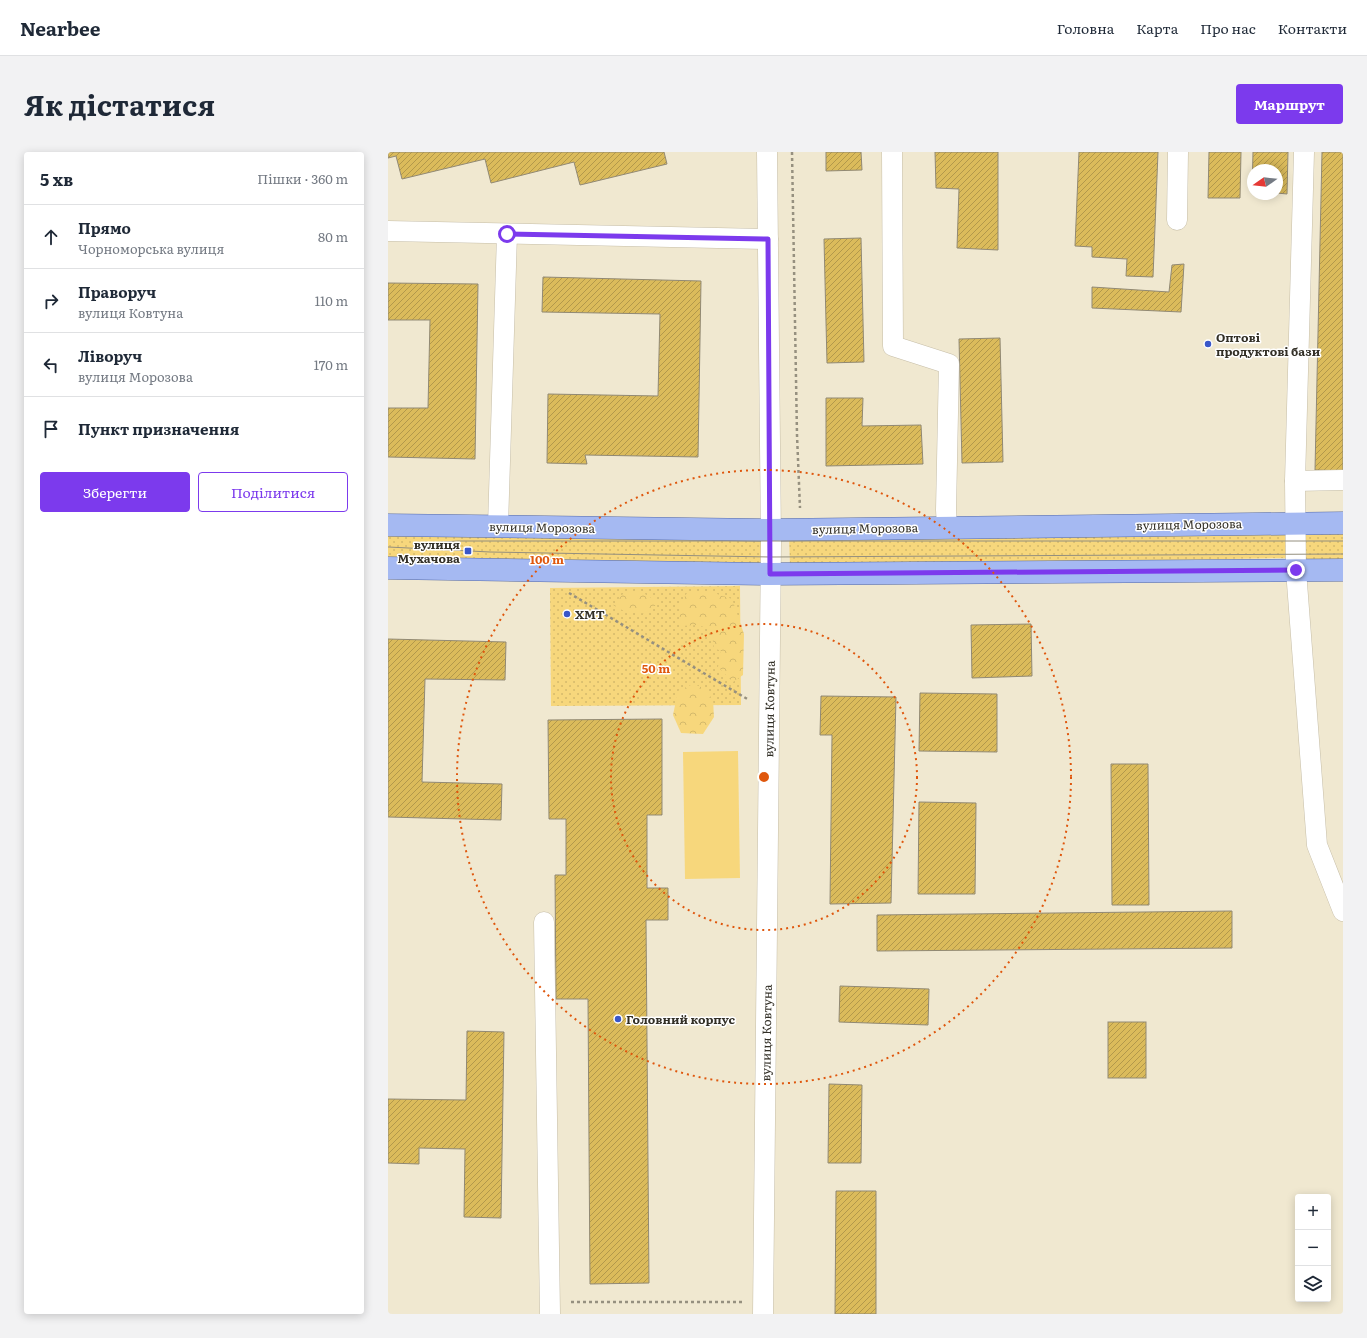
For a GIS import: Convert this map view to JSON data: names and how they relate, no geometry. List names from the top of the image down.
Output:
{
  "streets": {
    "main road": ["вулиця Морозова"],
    "street": ["вулиця Ковтуна"]
  },
  "crossings": [
    ["вулиця Морозова", "вулиця Ковтуна"]
  ],
  "places": {
    "other": ["Оптові продуктові бази", "ХМТ", "Головний корпус"],
    "transit": ["вулиця Мухачова"]
  },
  "north": "left",
  "page": {
    "header": "Nearbee",
    "nav": [
      "Головна",
      "Карта",
      "Про нас",
      "Контакти"
    ],
    "title": "Як дістатися",
    "buttons": [
      "Маршрут",
      ["Зберегти", "Поділитися"]
    ],
    "heading": ["5 хв", "Пішки · 360 m"],
    "list": [
      ["Прямо", "Чорноморська вулиця", "80 m"],
      ["Праворуч", "вулиця Ковтуна", "110 m"],
      ["Ліворуч", "вулиця Морозова", "170 m"],
      "Пункт призначення"
    ],
    "map_buttons": ["+", "−"]
  },
  "rings": ["100 m", "50 m"]
}
